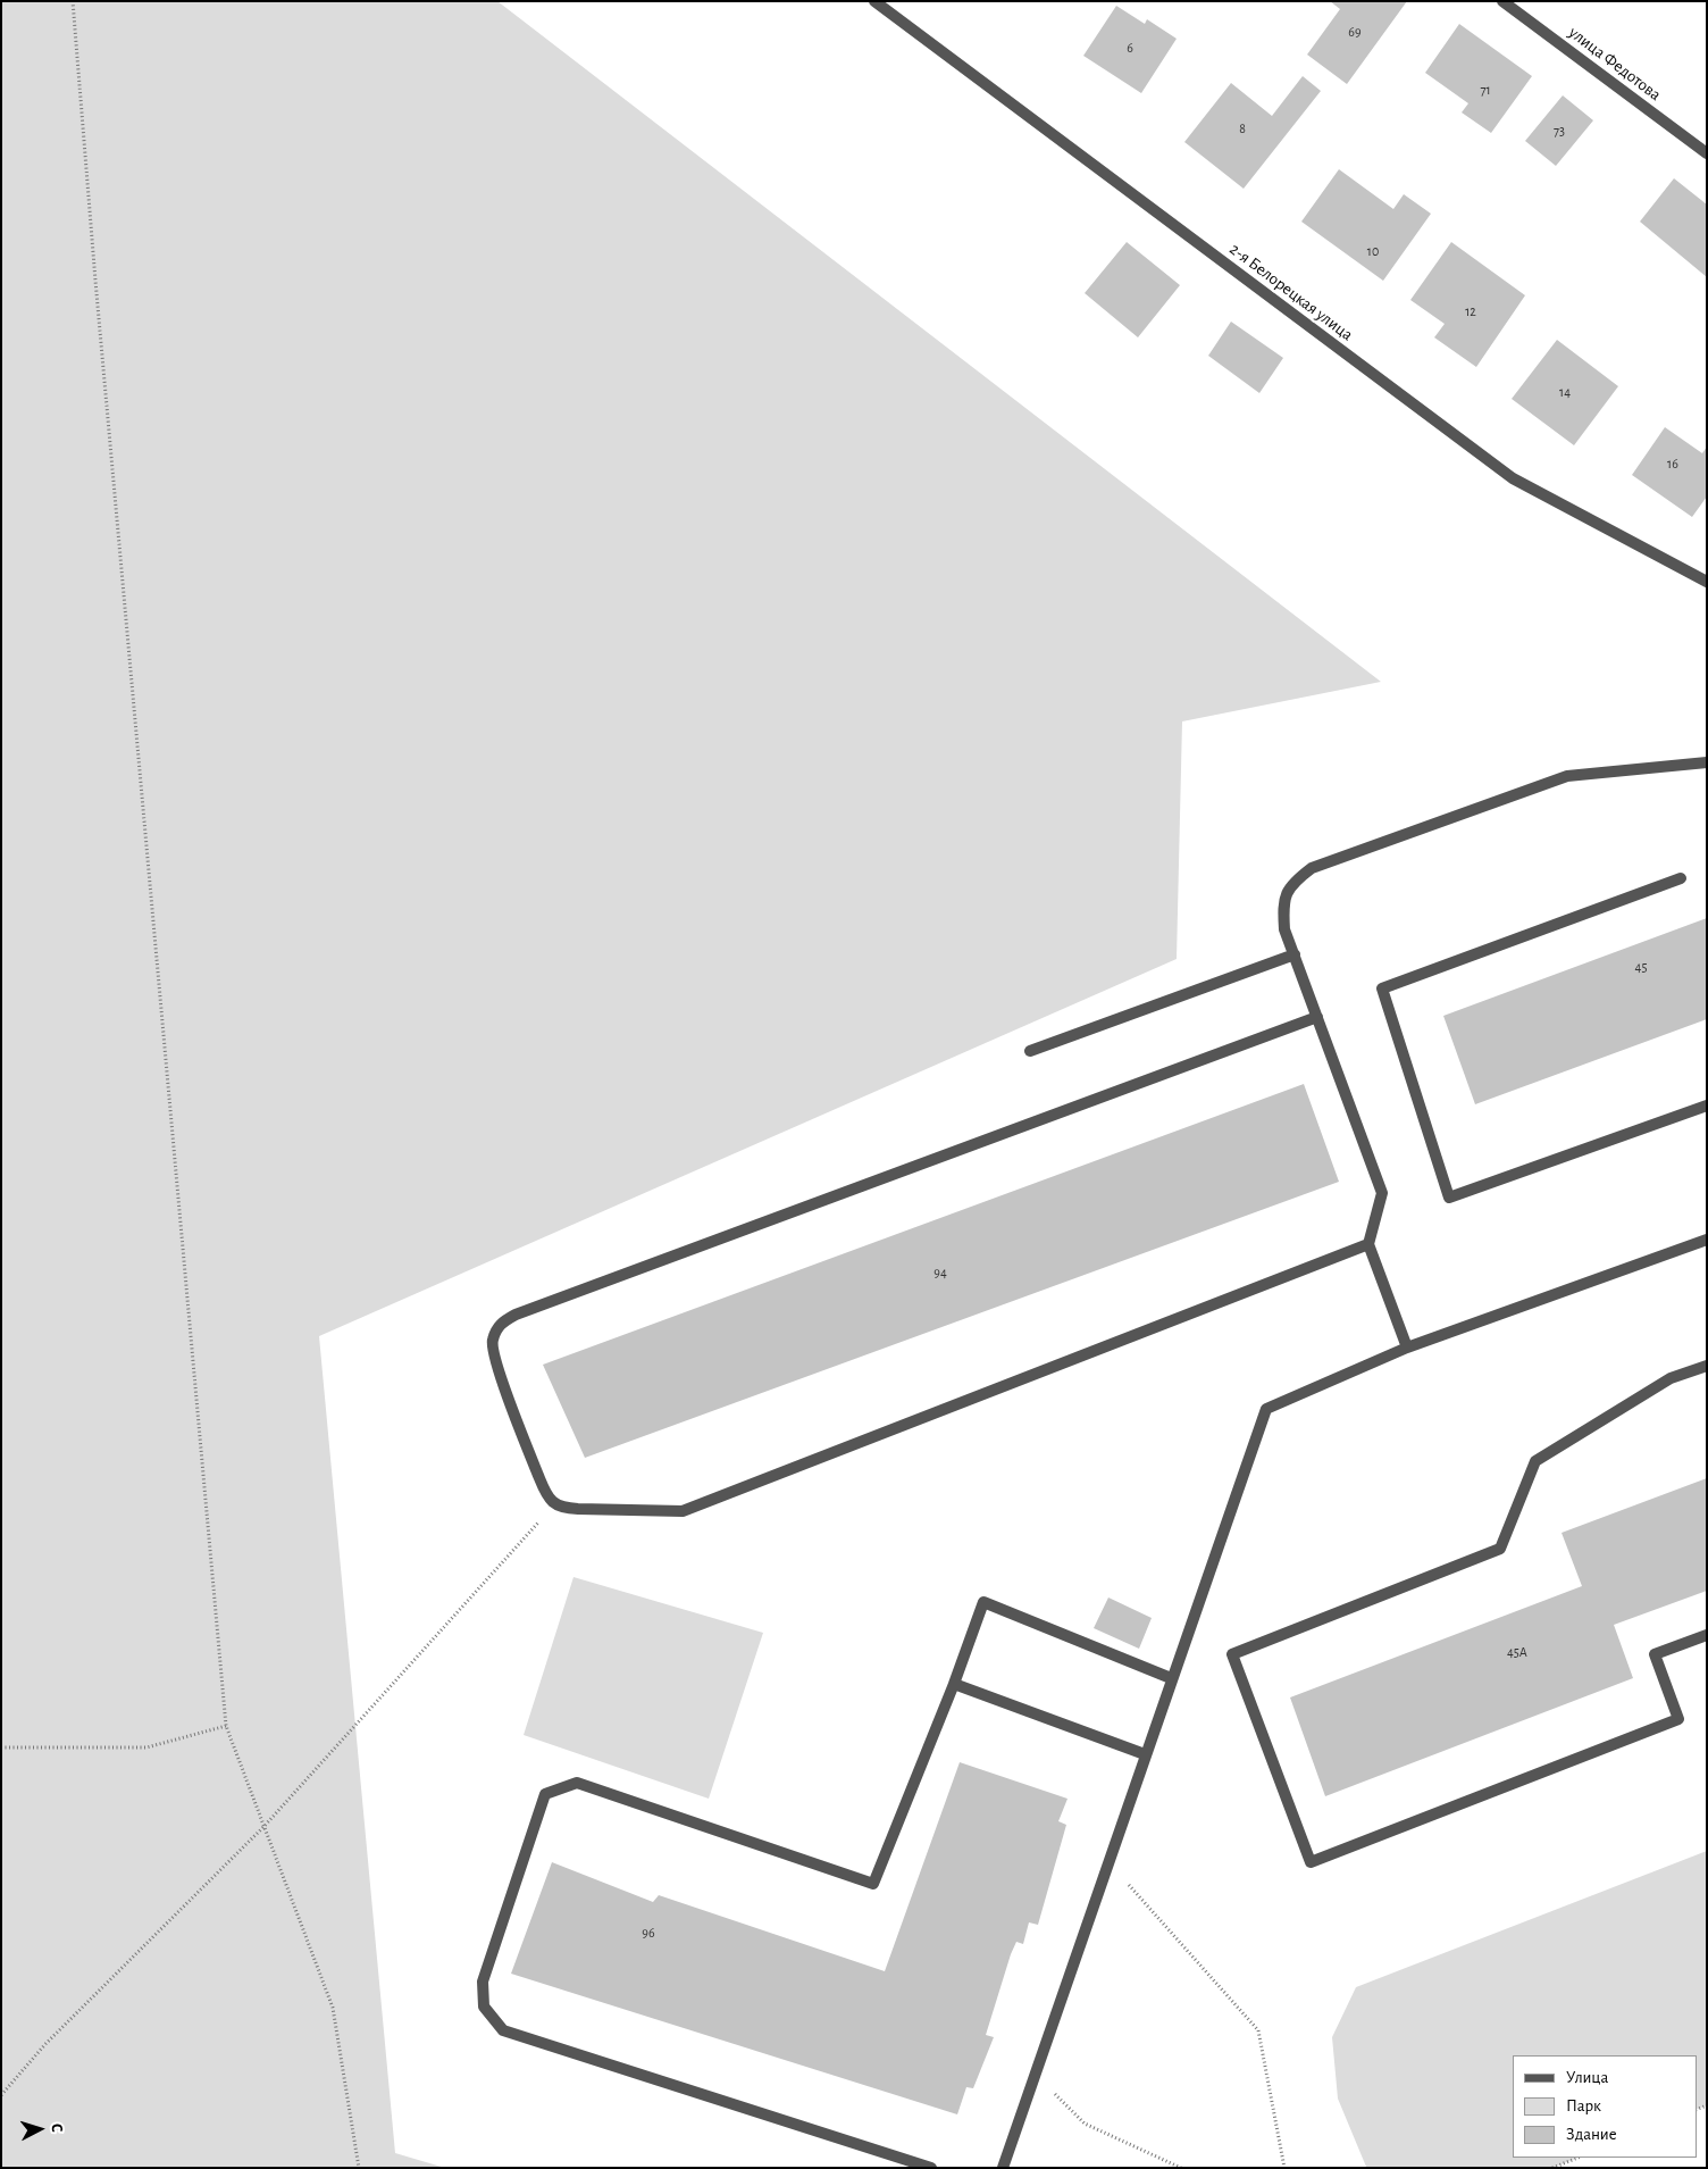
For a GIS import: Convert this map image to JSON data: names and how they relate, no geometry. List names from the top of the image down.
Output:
{
  "streets": {
    "street": ["улица Федотова", "2-я Белорецкая улица"]
  },
  "house_numbers": [
    "69",
    "6",
    "71",
    "8",
    "73",
    "10",
    "12",
    "14",
    "16",
    "45",
    "94",
    "45А",
    "96"
  ],
  "legend": ["Улица", "Парк", "Здание"],
  "north": "right"
}
